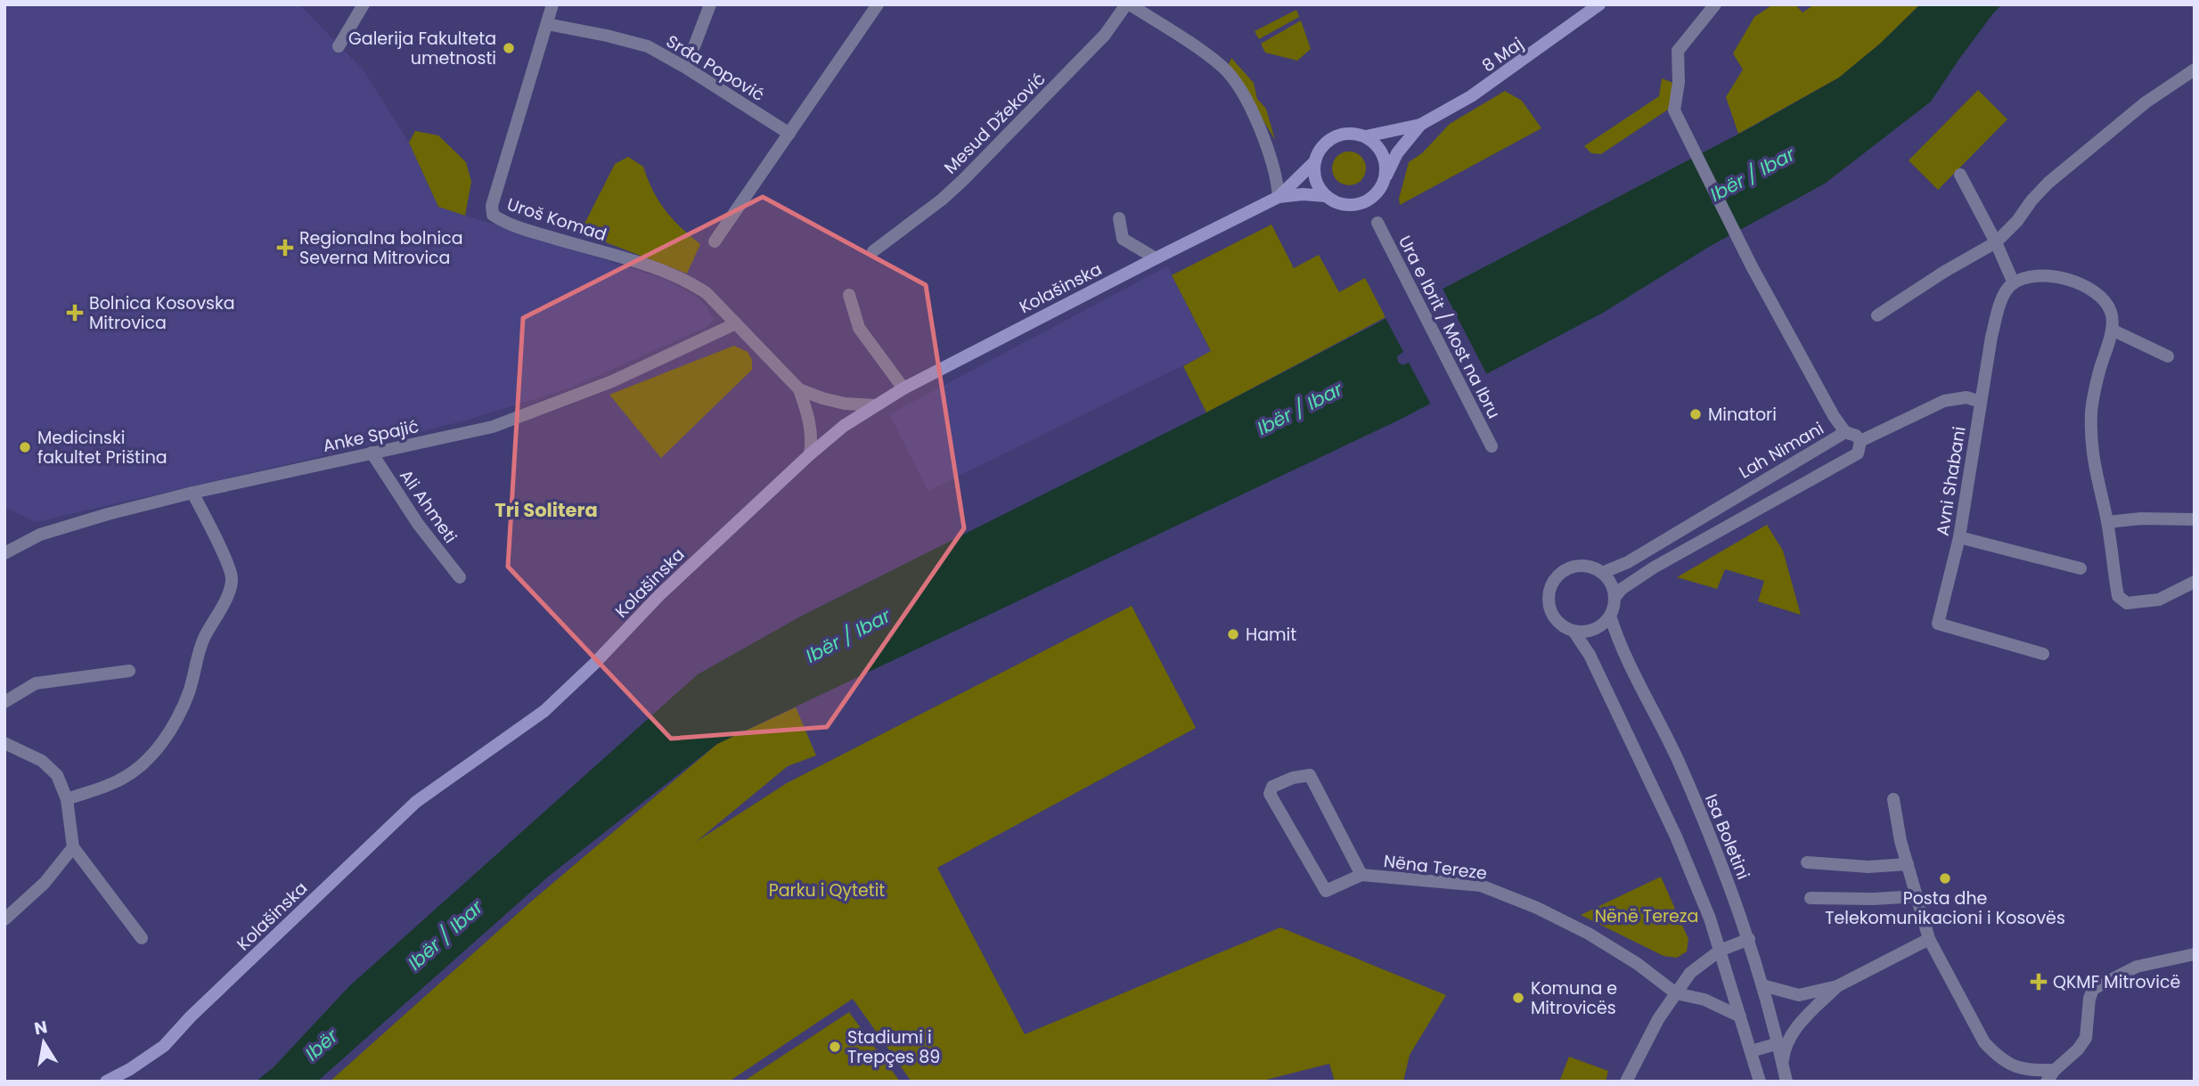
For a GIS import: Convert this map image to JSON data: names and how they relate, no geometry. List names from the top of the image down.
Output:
{
  "streets": {
    "main road": ["8 Maj", "Kolašinska"],
    "street": [
      "Srđa Popović",
      "Mesud Džeković",
      "Uroš Komad",
      "Ura e Ibrit / Most na Ibru",
      "Anke Spajić",
      "Lah Nimani",
      "Avni Shabani",
      "Ali Ahmeti",
      "Isa Boletini",
      "Nëna Tereze"
    ]
  },
  "crossings": [
    ["8 Maj", "Kolašinska"],
    ["Srđa Popović", "Uroš Komad"],
    ["Uroš Komad", "Anke Spajić"],
    ["Anke Spajić", "Ali Ahmeti"],
    ["Lah Nimani", "Isa Boletini"]
  ],
  "districts": ["Tri Solitera"],
  "water": ["Ibër / Ibar", "Ibër"],
  "parks": ["Parku i Qytetit", "Nënë Tereza"],
  "places": {
    "other": [
      "Galerija Fakulteta umetnosti",
      "Minatori",
      "Medicinski fakultet Priština",
      "Hamit",
      "Posta dhe Telekomunikacioni i Kosovës",
      "Komuna e Mitrovicës",
      "Stadiumi i Trepçes 89"
    ],
    "health": ["Regionalna bolnica Severna Mitrovica", "Bolnica Kosovska Mitrovica", "QKMF Mitrovicë"]
  },
  "north": "top"
}
